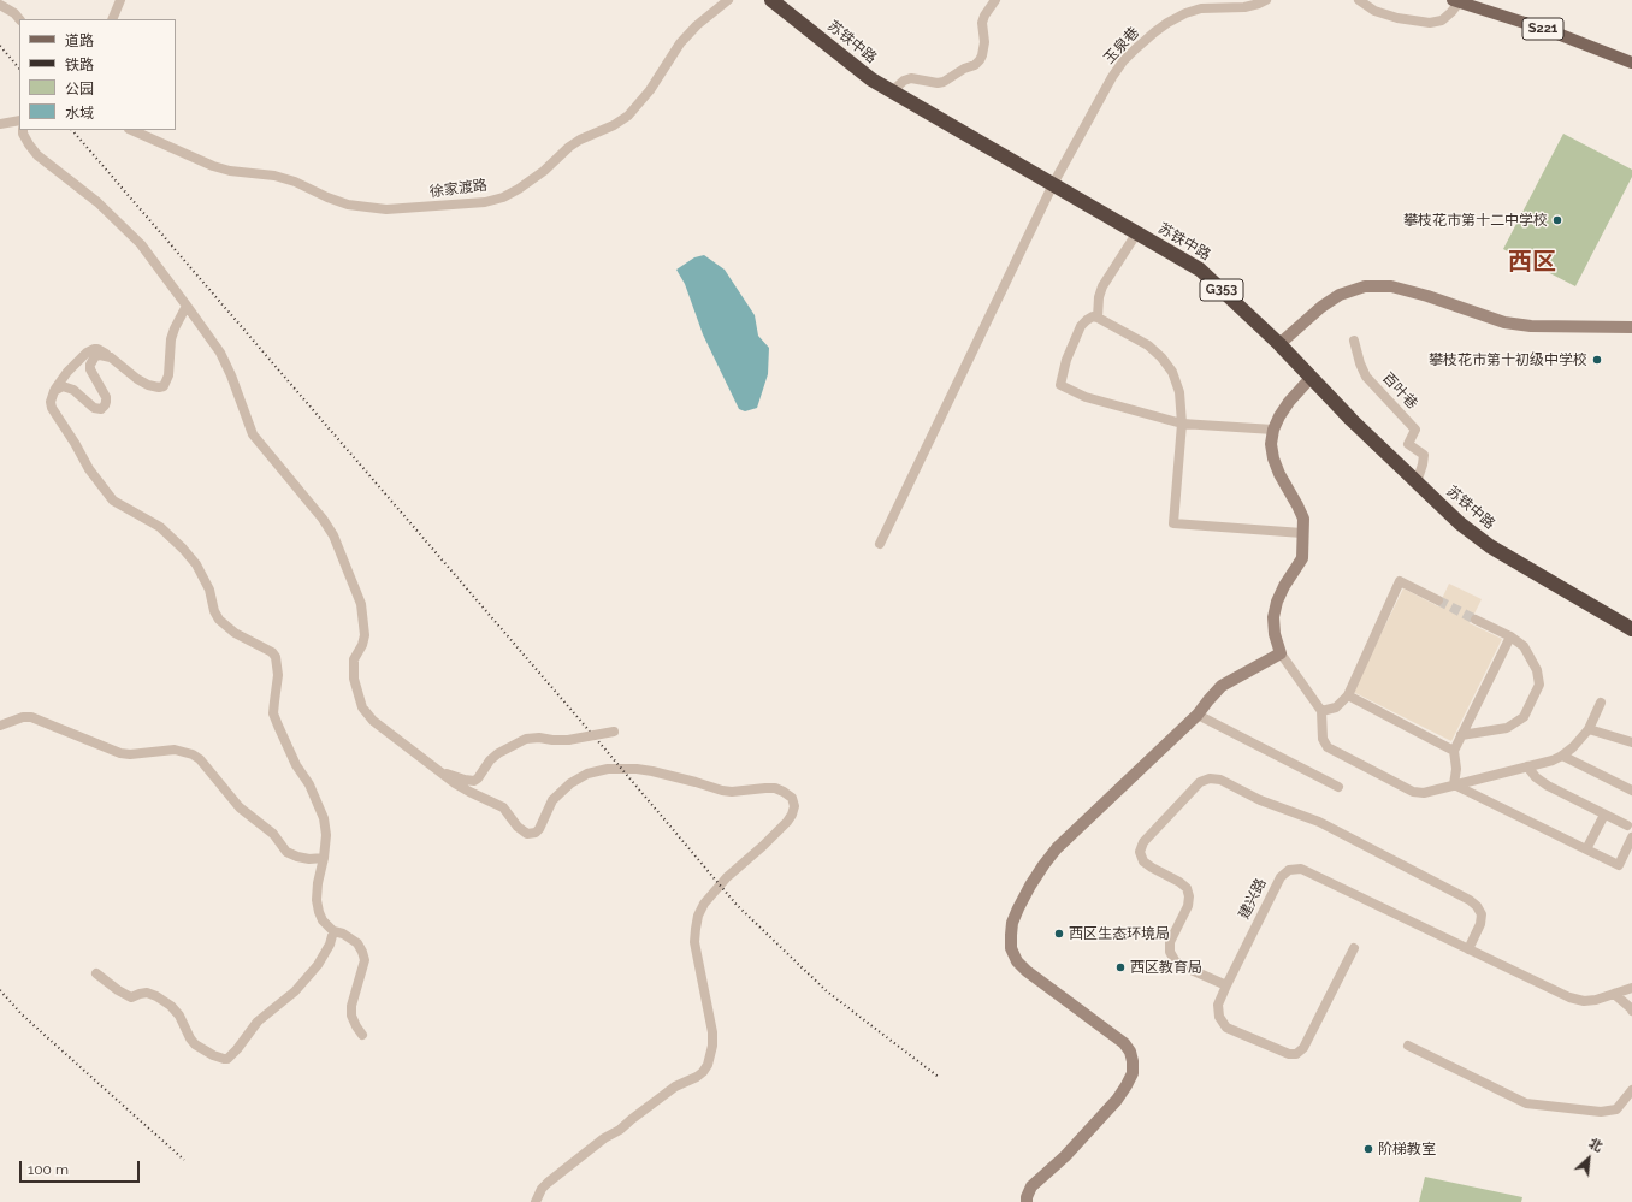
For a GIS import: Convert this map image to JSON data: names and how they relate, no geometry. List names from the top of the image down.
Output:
{
  "streets": {
    "highway": ["苏铁中路", "G353"],
    "main road": ["S221"],
    "street": [
      "玉泉巷",
      "徐家渡路",
      "百叶巷",
      "建兴路"
    ]
  },
  "crossings": [
    ["苏铁中路", "玉泉巷"],
    ["苏铁中路", "百叶巷"]
  ],
  "districts": ["西区"],
  "places": [
    "攀枝花市第十二中学校",
    "攀枝花市第十初级中学校",
    "西区生态环境局",
    "西区教育局",
    "阶梯教室"
  ],
  "legend": [
    "道路",
    "铁路",
    "公园",
    "水域"
  ],
  "scale_bar": "100 m",
  "north": "top right"
}
